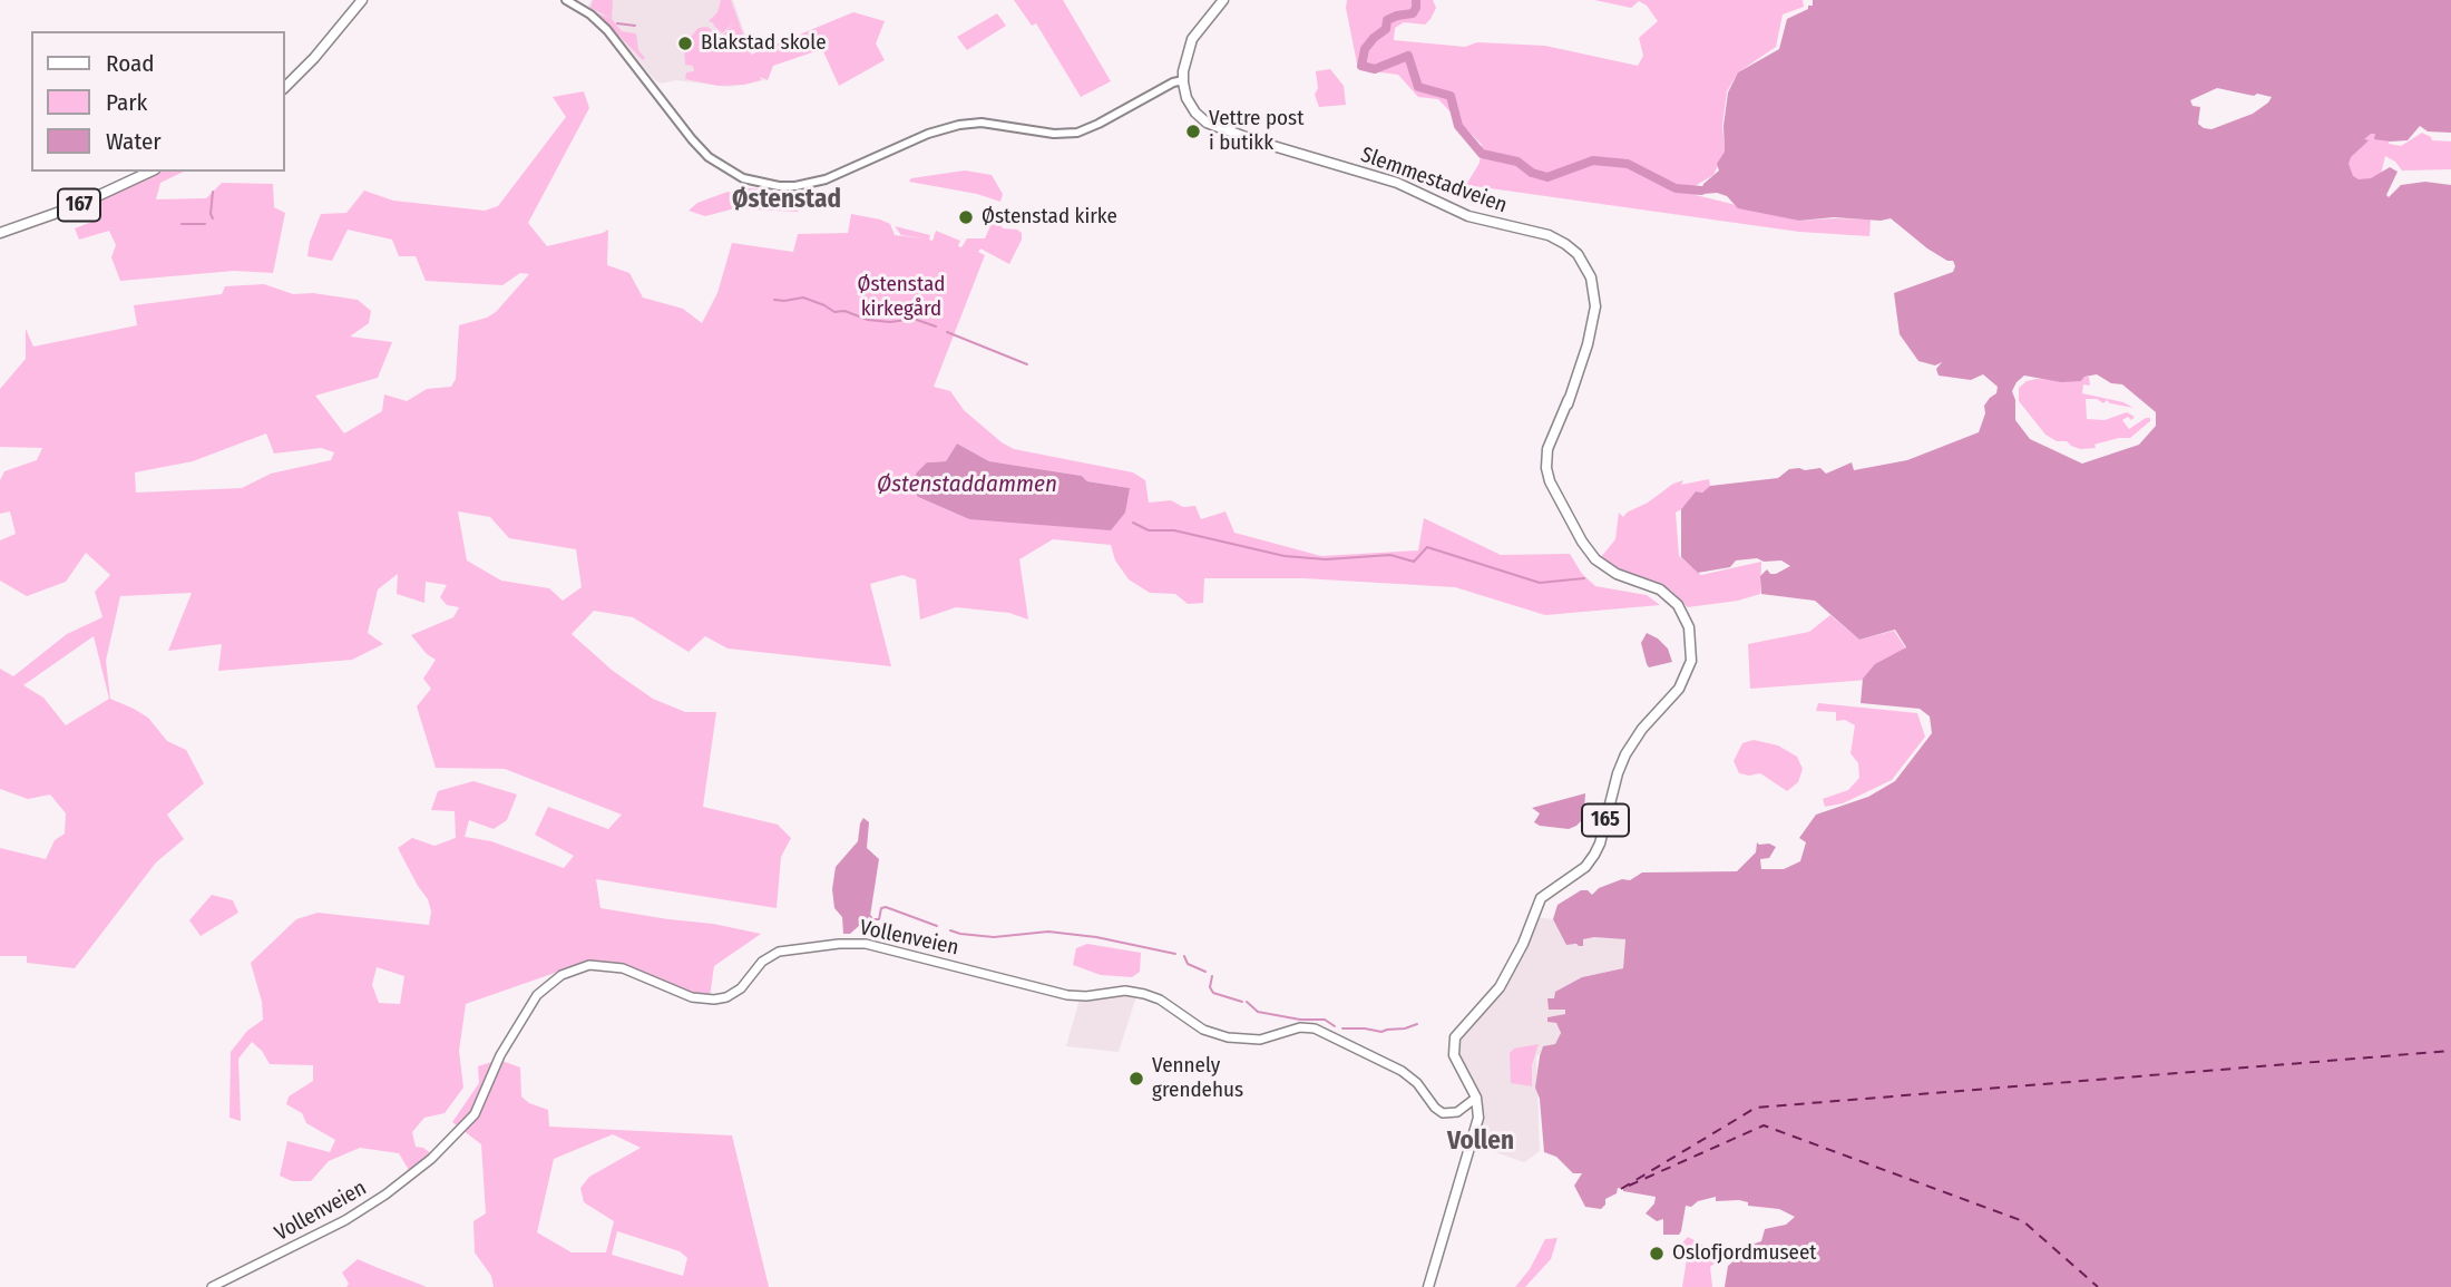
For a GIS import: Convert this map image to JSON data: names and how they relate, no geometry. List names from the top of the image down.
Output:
{
  "streets": {
    "main road": [
      "Slemmestadveien",
      "167",
      "165",
      "Vollenveien"
    ]
  },
  "crossings": [
    ["Slemmestadveien", "Vollenveien"]
  ],
  "districts": ["Østenstad", "Vollen"],
  "water": ["Østenstaddammen"],
  "parks": ["Østenstad kirkegård"],
  "places": [
    "Blakstad skole",
    "Vettre post i butikk",
    "Østenstad kirke",
    "Vennely grendehus",
    "Oslofjordmuseet"
  ],
  "legend": ["Road", "Park", "Water"]
}
